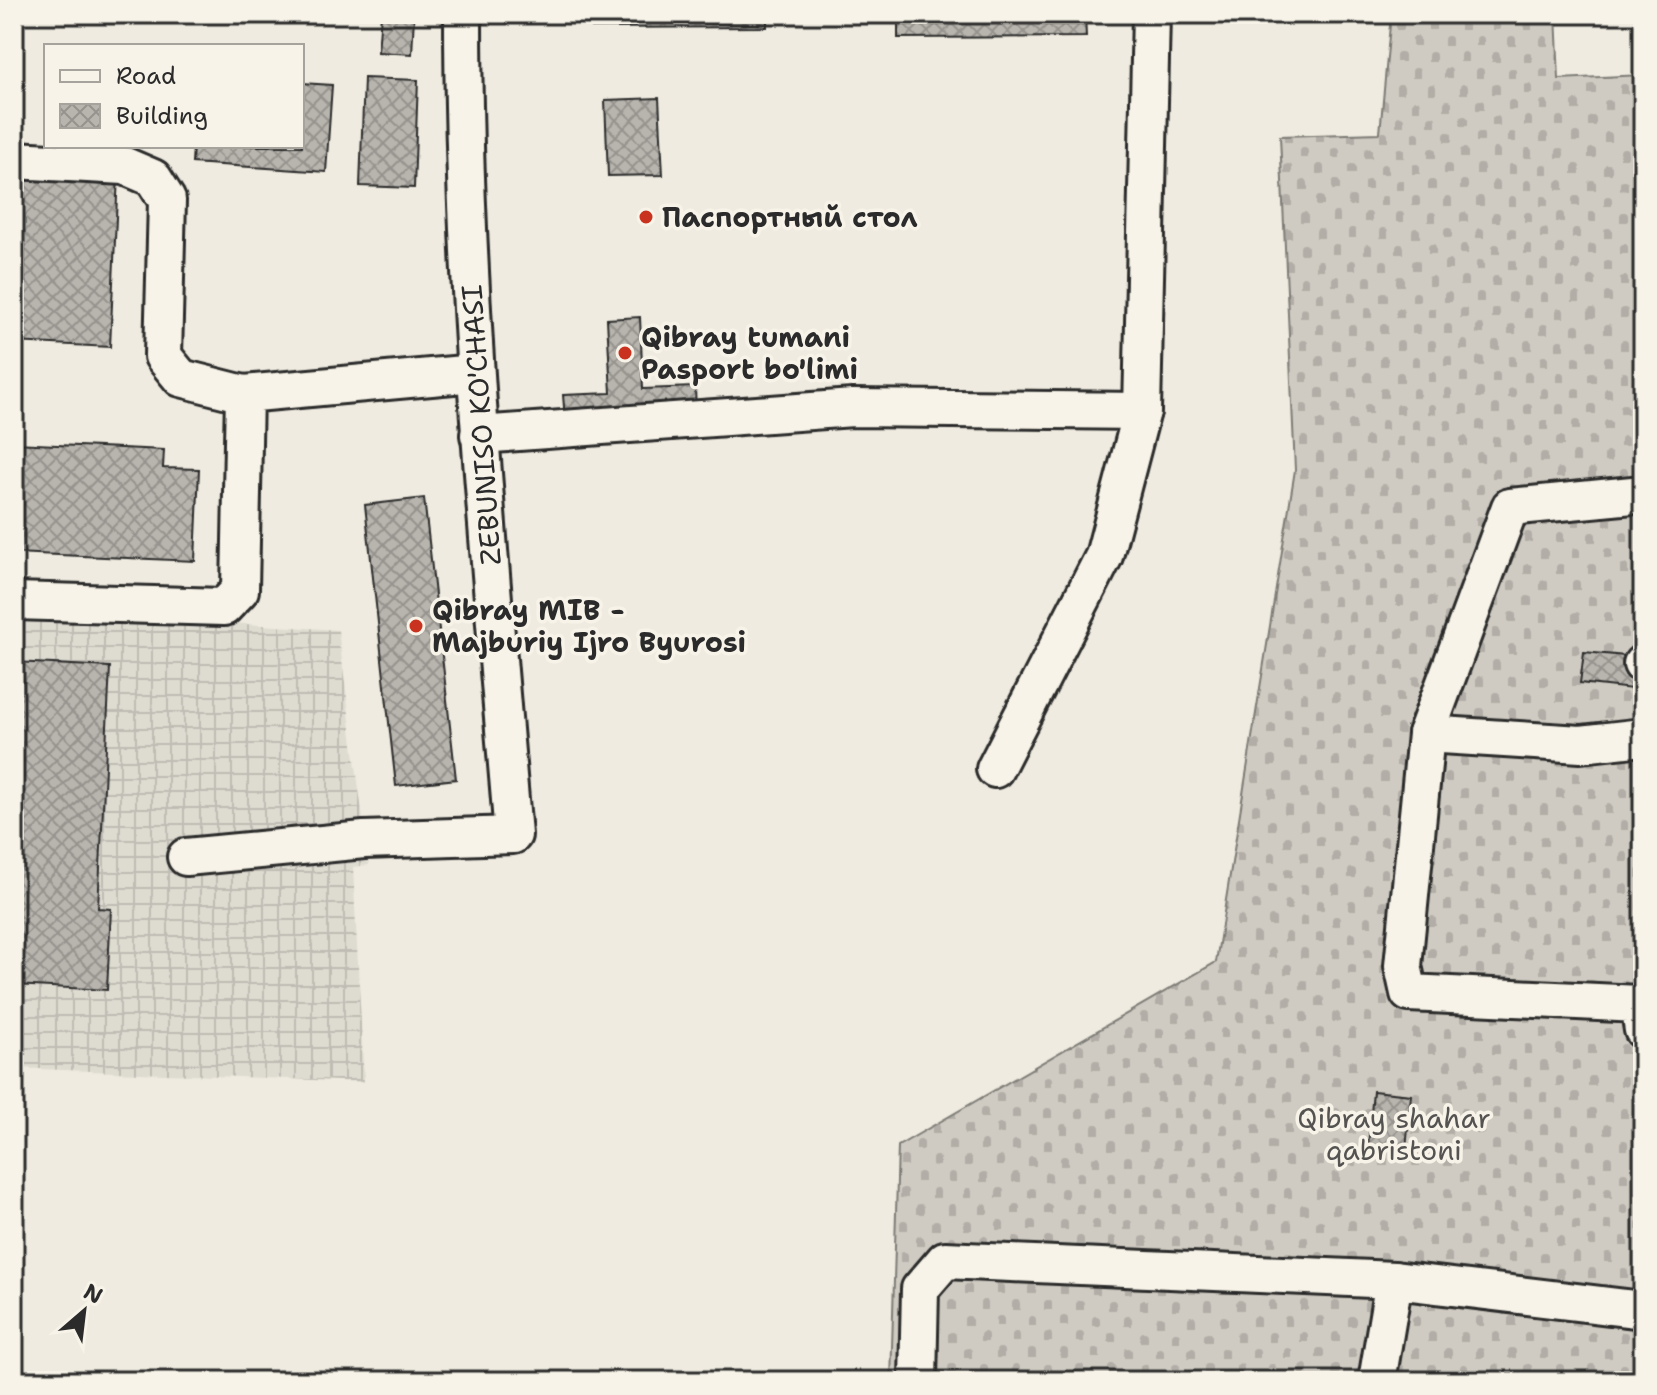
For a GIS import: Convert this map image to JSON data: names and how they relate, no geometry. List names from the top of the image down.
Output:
{
  "streets": {
    "street": ["ZEBUNISO KO'CHASI"]
  },
  "parks": ["Qibray shahar qabristoni"],
  "places": ["Паспортный стол", "Qibray tumani Pasport bo'limi", "Qibray MIB - Majburiy Ijro Byurosi"],
  "legend": ["Road", "Building"],
  "north": "top right"
}
